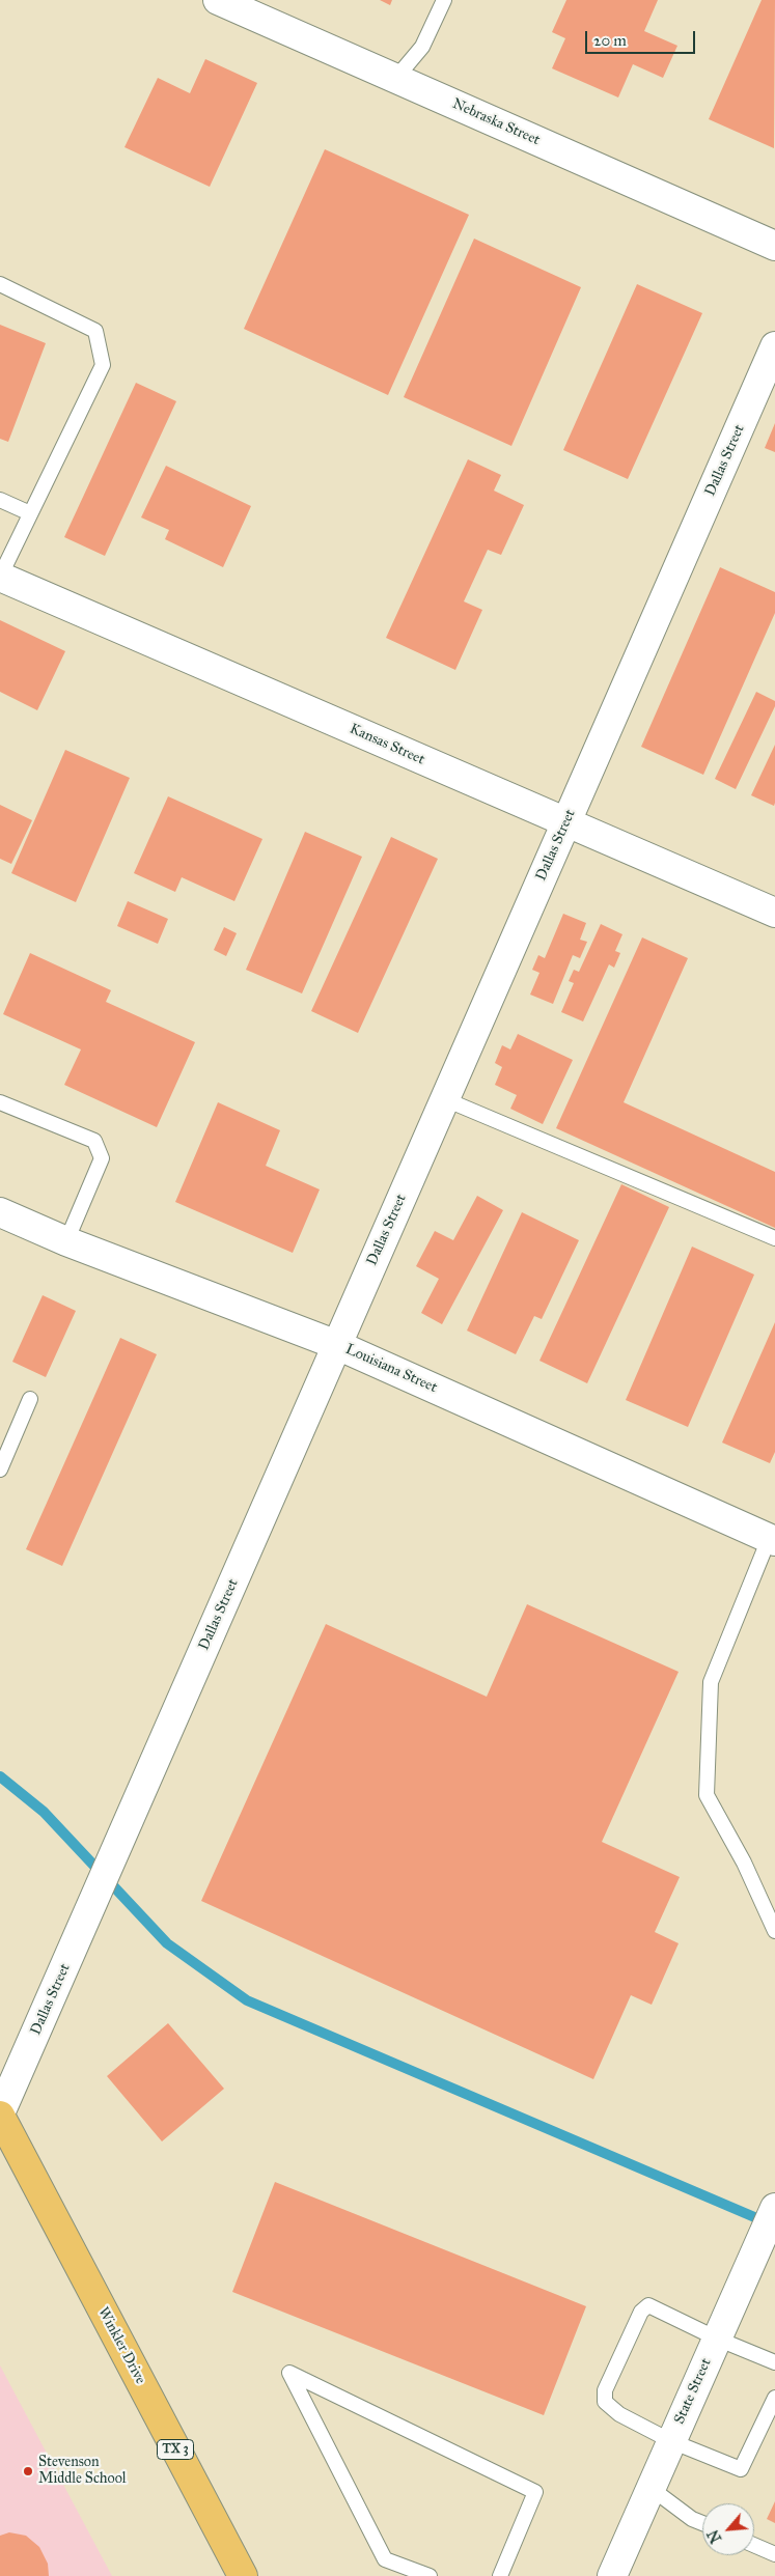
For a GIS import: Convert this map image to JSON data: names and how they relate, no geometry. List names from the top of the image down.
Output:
{
  "streets": {
    "main road": ["Winkler Drive", "TX 3"],
    "street": [
      "Nebraska Street",
      "Dallas Street",
      "Kansas Street",
      "Louisiana Street",
      "State Street"
    ]
  },
  "crossings": [
    ["Dallas Street", "Kansas Street"],
    ["Dallas Street", "Louisiana Street"],
    ["Dallas Street", "Winkler Drive"]
  ],
  "places": ["Stevenson Middle School"],
  "scale_bar": "20 m",
  "north": "bottom left"
}
